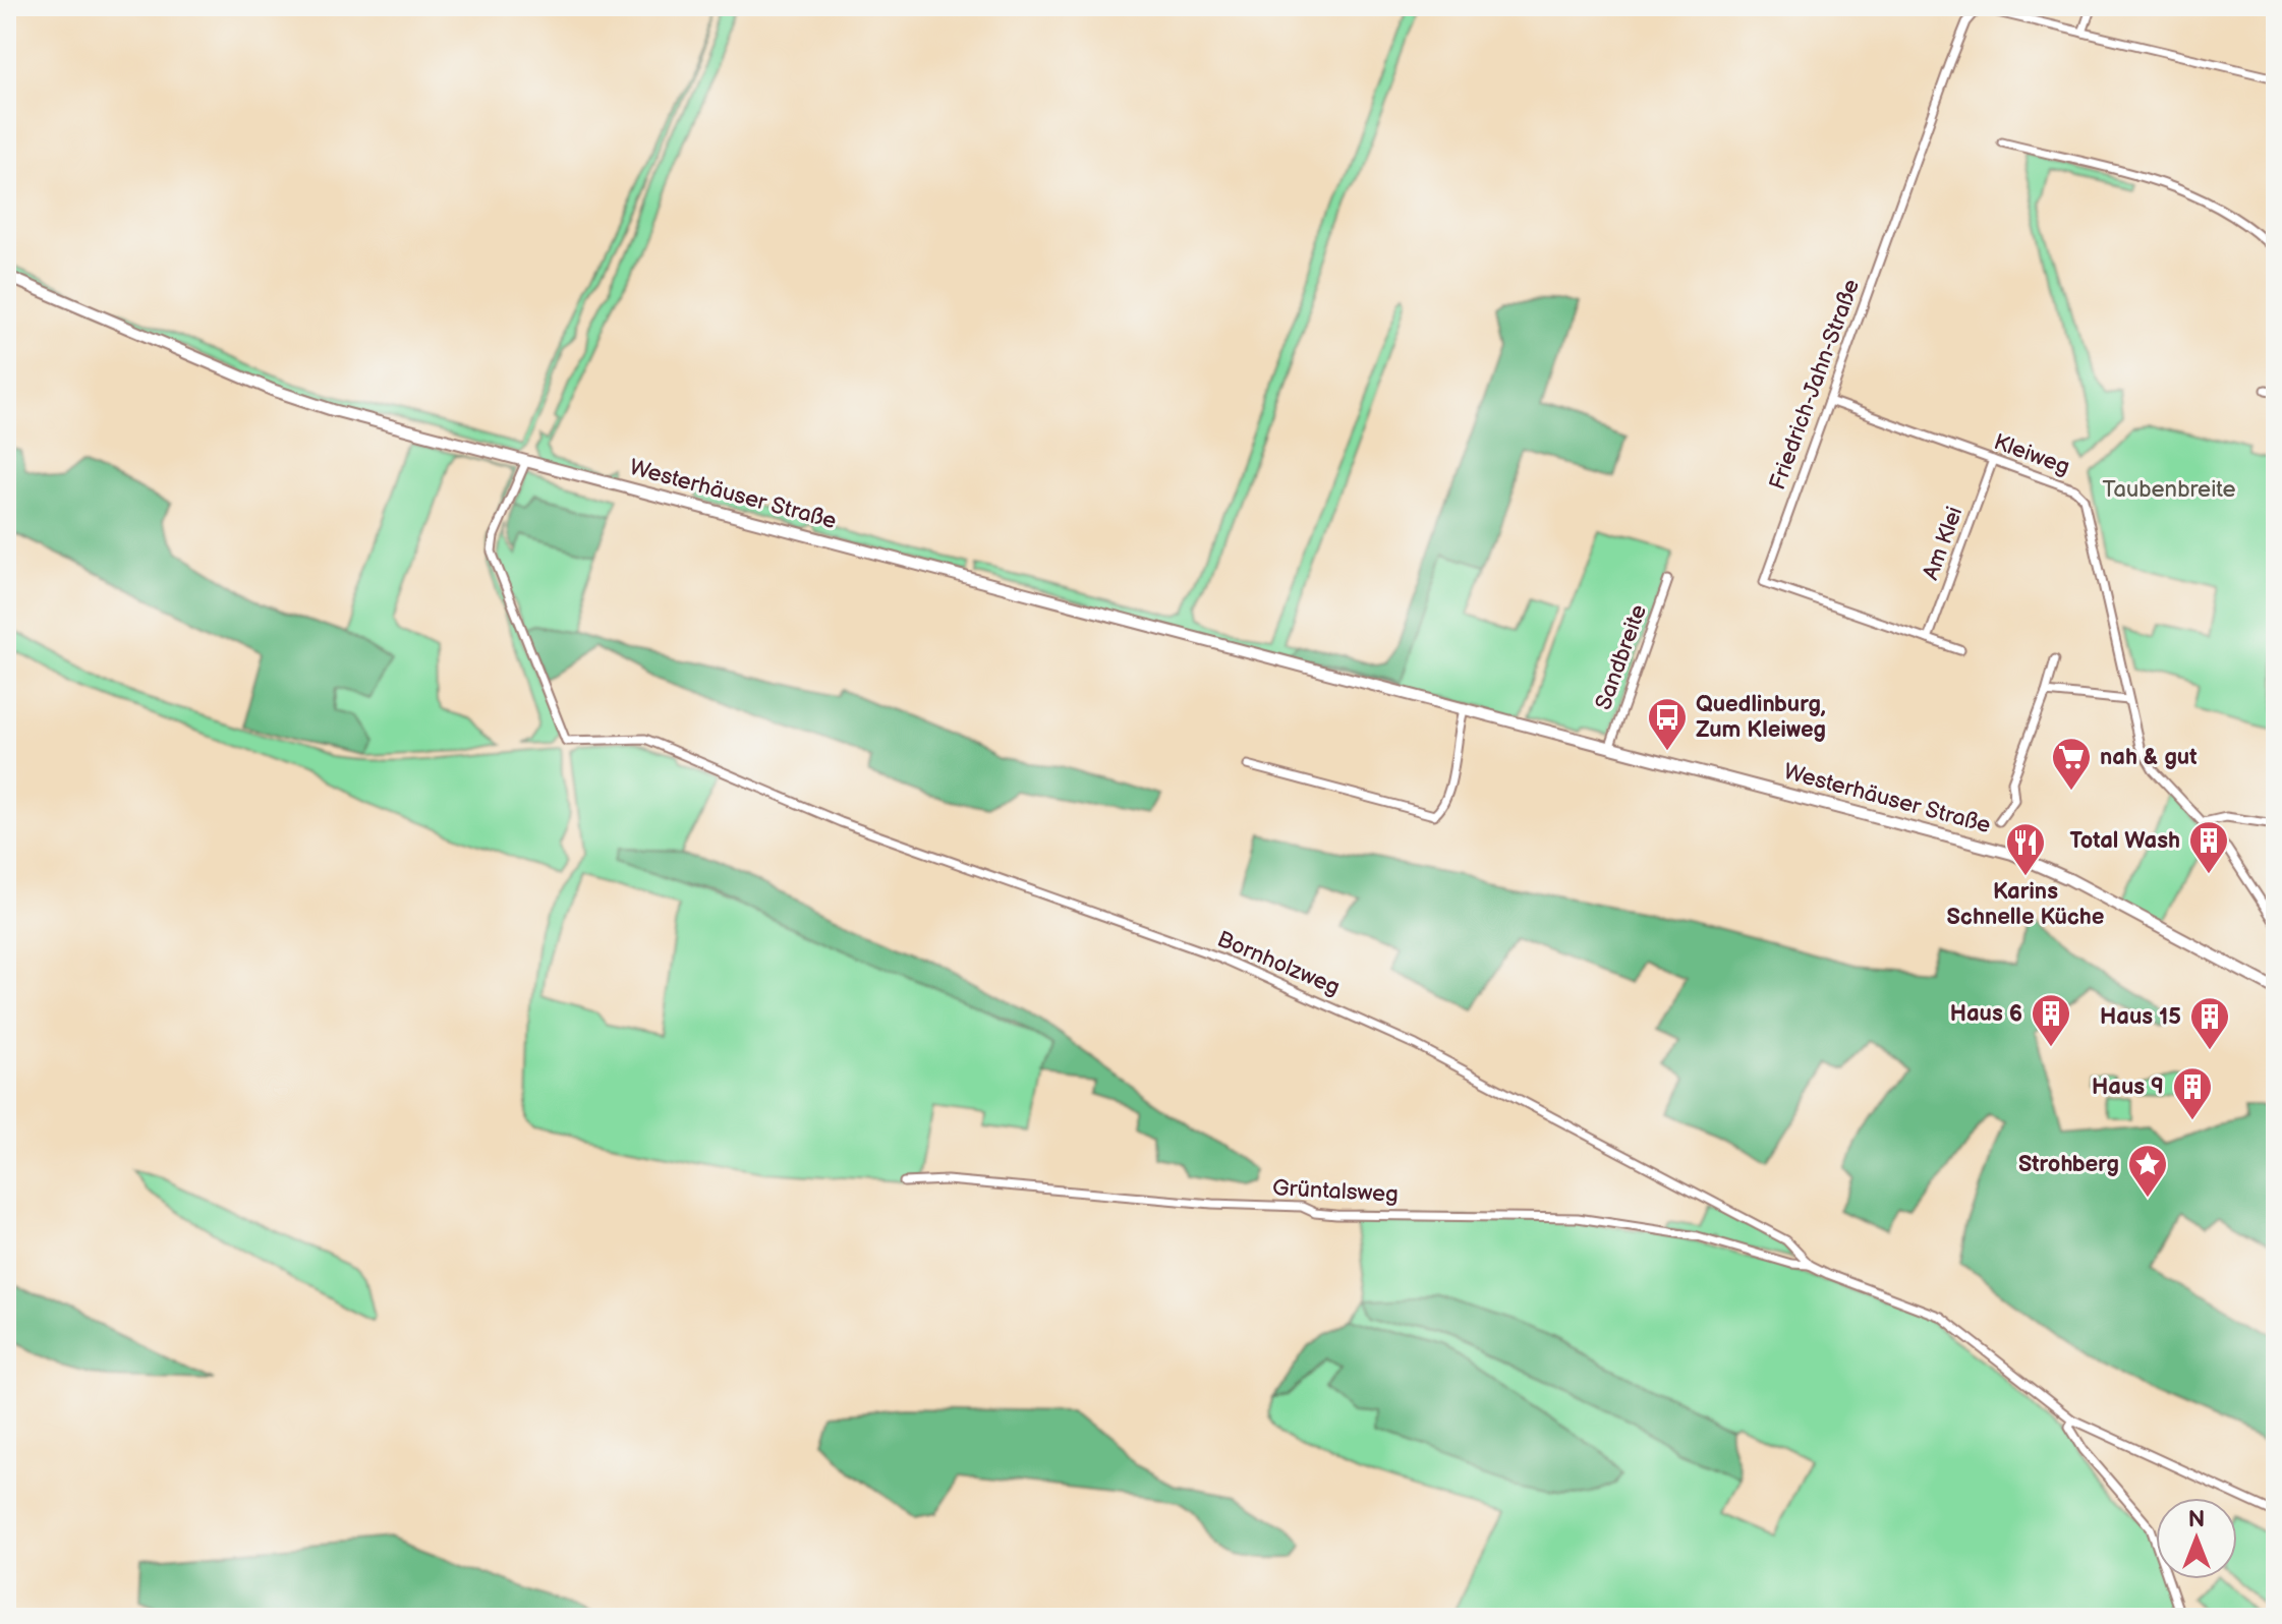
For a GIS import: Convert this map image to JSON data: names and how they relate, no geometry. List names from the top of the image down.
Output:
{
  "streets": {
    "main road": ["Westerhäuser Straße"],
    "street": [
      "Friedrich-Jahn-Straße",
      "Kleiweg",
      "Am Klei",
      "Sandbreite",
      "Bornholzweg",
      "Grüntalsweg"
    ]
  },
  "crossings": [
    ["Friedrich-Jahn-Straße", "Kleiweg"],
    ["Friedrich-Jahn-Straße", "Am Klei"],
    ["Kleiweg", "Am Klei"],
    ["Westerhäuser Straße", "Sandbreite"],
    ["Westerhäuser Straße", "Bornholzweg"],
    ["Bornholzweg", "Grüntalsweg"]
  ],
  "parks": ["Taubenbreite"],
  "places": {
    "bus stop": ["Quedlinburg, Zum Kleiweg"],
    "supermarket": ["nah & gut"],
    "building": [
      "Total Wash",
      "Haus 6",
      "Haus 15",
      "Haus 9"
    ],
    "restaurant": ["Karins Schnelle Küche"],
    "place": ["Strohberg"]
  },
  "north": "top"
}
